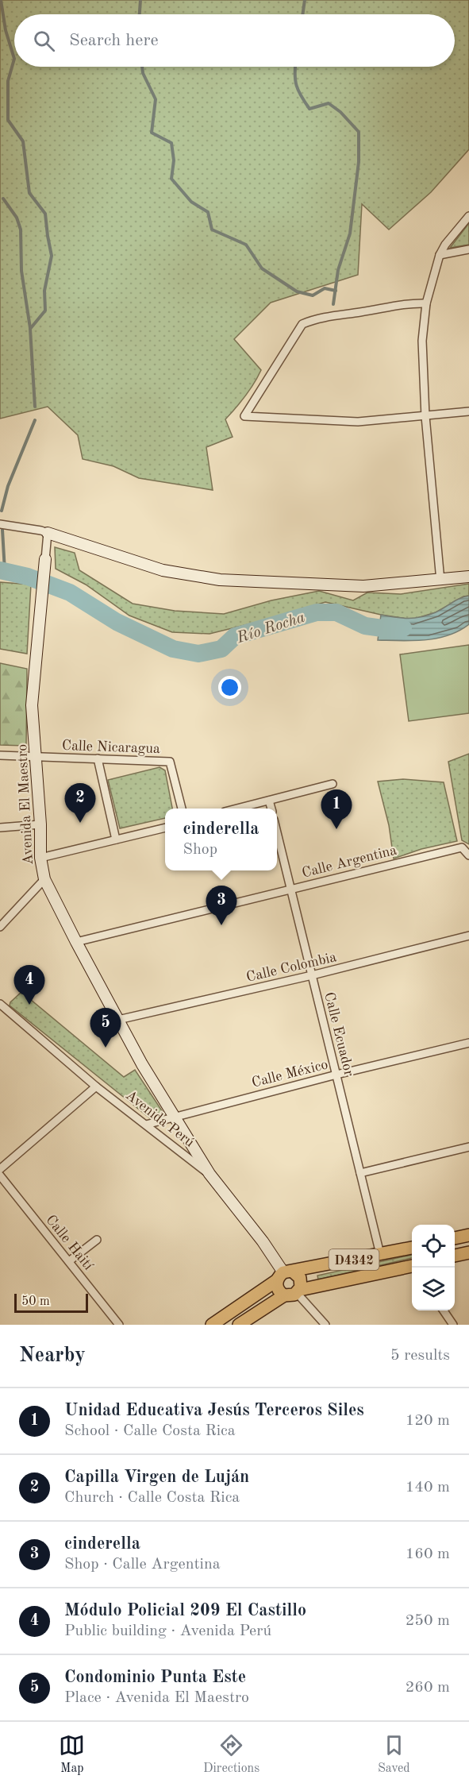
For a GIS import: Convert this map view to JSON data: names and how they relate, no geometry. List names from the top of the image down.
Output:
{
  "streets": {
    "main road": ["D4342"],
    "street": [
      "Calle Nicaragua",
      "Avenida El Maestro",
      "Calle Argentina",
      "Calle Colombia",
      "Calle Ecuador",
      "Calle México",
      "Avenida Perú",
      "Calle Haití"
    ]
  },
  "crossings": [
    ["Calle Nicaragua", "Avenida El Maestro"],
    ["Avenida El Maestro", "Calle Argentina"],
    ["Avenida El Maestro", "Calle Colombia"],
    ["Avenida El Maestro", "Calle México"],
    ["Avenida El Maestro", "Avenida Perú"],
    ["Calle Argentina", "Calle Ecuador"],
    ["Calle Colombia", "Calle Ecuador"],
    ["Calle Ecuador", "Calle México"],
    ["Calle Ecuador", "D4342"],
    ["Calle México", "Avenida Perú"],
    ["Avenida Perú", "D4342"]
  ],
  "water": ["Río Rocha"],
  "scale_bar": "50 m",
  "page": {
    "search": "Search here",
    "pins": [
      "2",
      "1",
      "3",
      "4",
      "5"
    ],
    "popup": ["cinderella", "Shop"],
    "scale": "50 m",
    "heading": ["Nearby", "5 results"],
    "list": [
      {
        "mark": "1",
        "name": "Unidad Educativa Jesús Terceros Siles",
        "note": "School · Calle Costa Rica",
        "value": "120 m"
      },
      {
        "mark": "2",
        "name": "Capilla Virgen de Luján",
        "note": "Church · Calle Costa Rica",
        "value": "140 m"
      },
      {
        "mark": "3",
        "name": "cinderella",
        "note": "Shop · Calle Argentina",
        "value": "160 m"
      },
      {
        "mark": "4",
        "name": "Módulo Policial 209 El Castillo",
        "note": "Public building · Avenida Perú",
        "value": "250 m"
      },
      {
        "mark": "5",
        "name": "Condominio Punta Este",
        "note": "Place · Avenida El Maestro",
        "value": "260 m"
      }
    ],
    "nav": ["Map", "Directions", "Saved"]
  }
}
